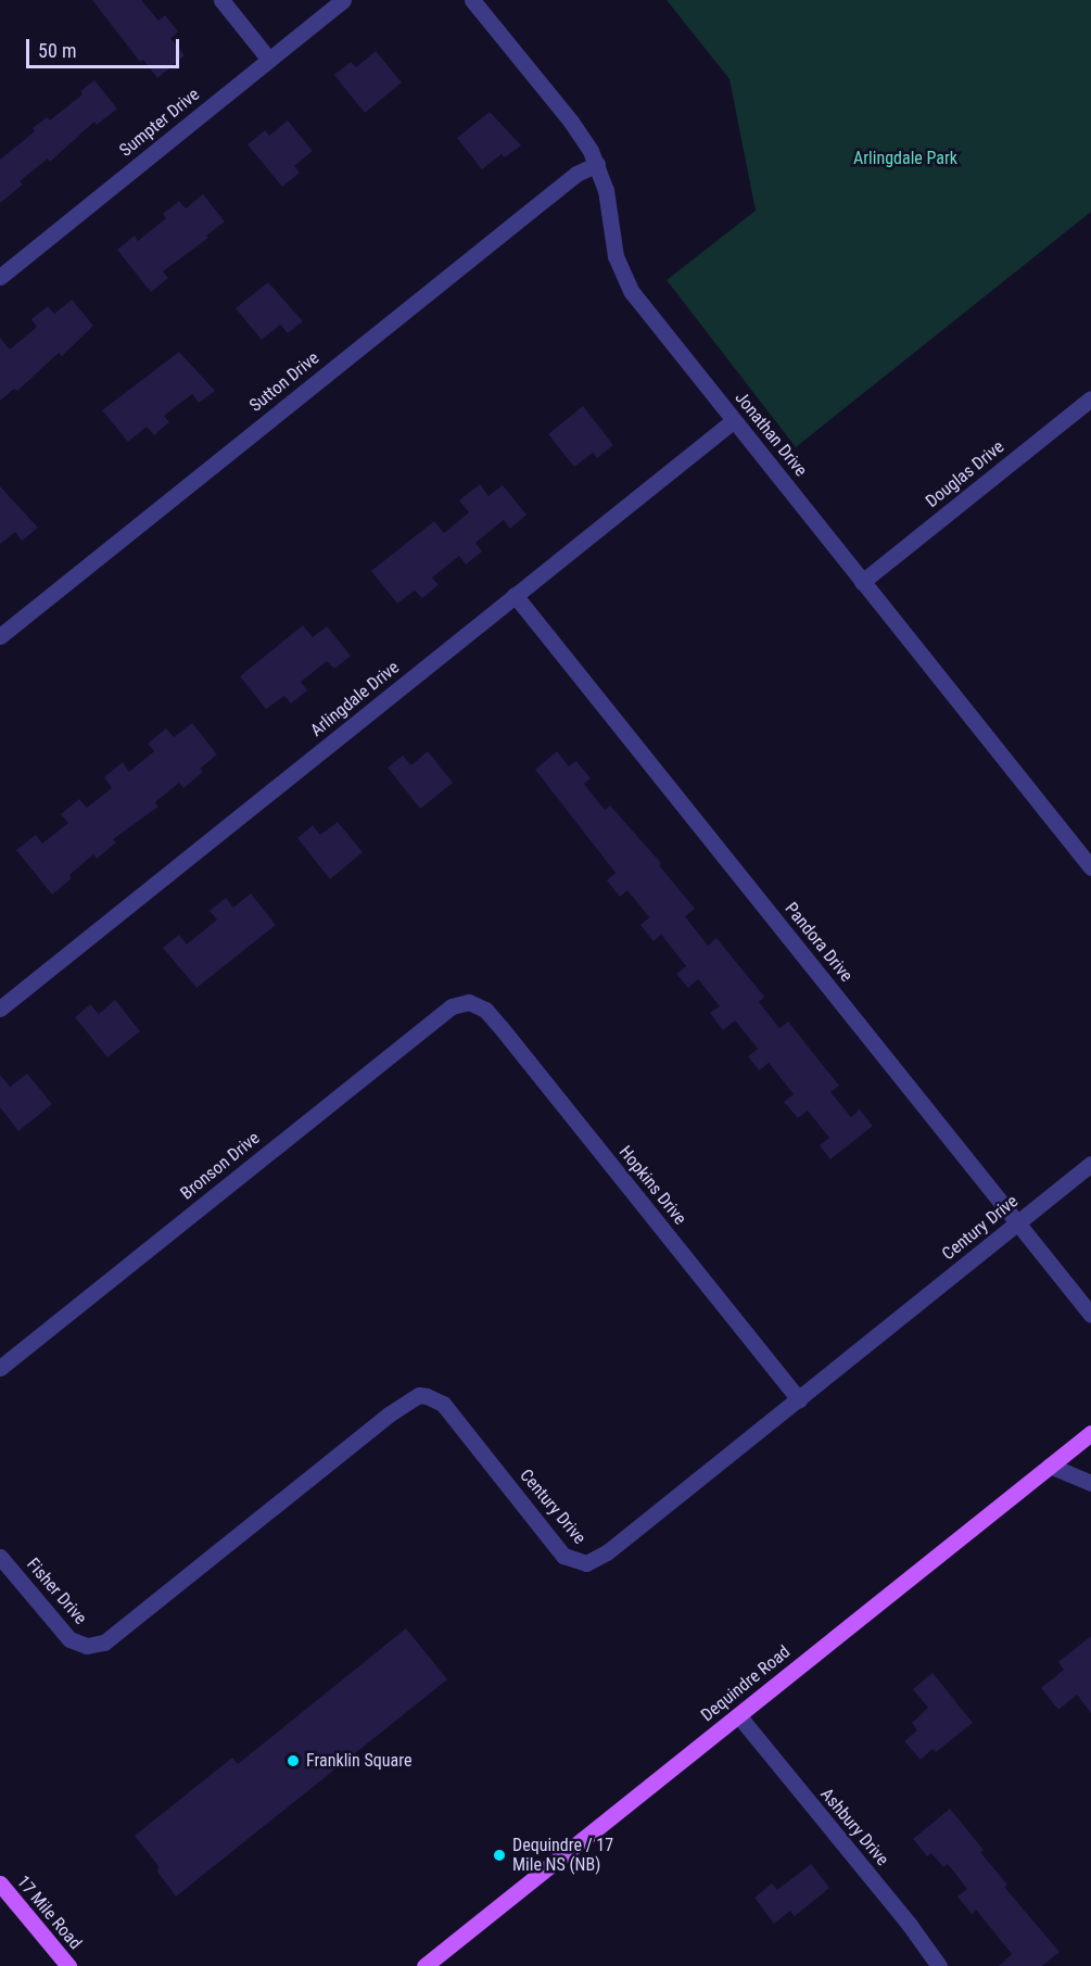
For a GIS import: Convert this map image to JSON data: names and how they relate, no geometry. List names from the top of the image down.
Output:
{
  "streets": {
    "main road": ["Dequindre Road", "17 Mile Road"],
    "street": [
      "Sumpter Drive",
      "Sutton Drive",
      "Jonathan Drive",
      "Douglas Drive",
      "Arlingdale Drive",
      "Pandora Drive",
      "Bronson Drive",
      "Hopkins Drive",
      "Century Drive",
      "Fisher Drive",
      "Ashbury Drive"
    ]
  },
  "crossings": [
    ["Sutton Drive", "Jonathan Drive"],
    ["Jonathan Drive", "Douglas Drive"],
    ["Jonathan Drive", "Arlingdale Drive"],
    ["Arlingdale Drive", "Pandora Drive"],
    ["Pandora Drive", "Century Drive"],
    ["Bronson Drive", "Hopkins Drive"],
    ["Hopkins Drive", "Century Drive"],
    ["Century Drive", "Fisher Drive"],
    ["Dequindre Road", "Ashbury Drive"]
  ],
  "parks": ["Arlingdale Park"],
  "places": ["Franklin Square", "Dequindre / 17 Mile NS (NB)"],
  "scale_bar": "50 m"
}
